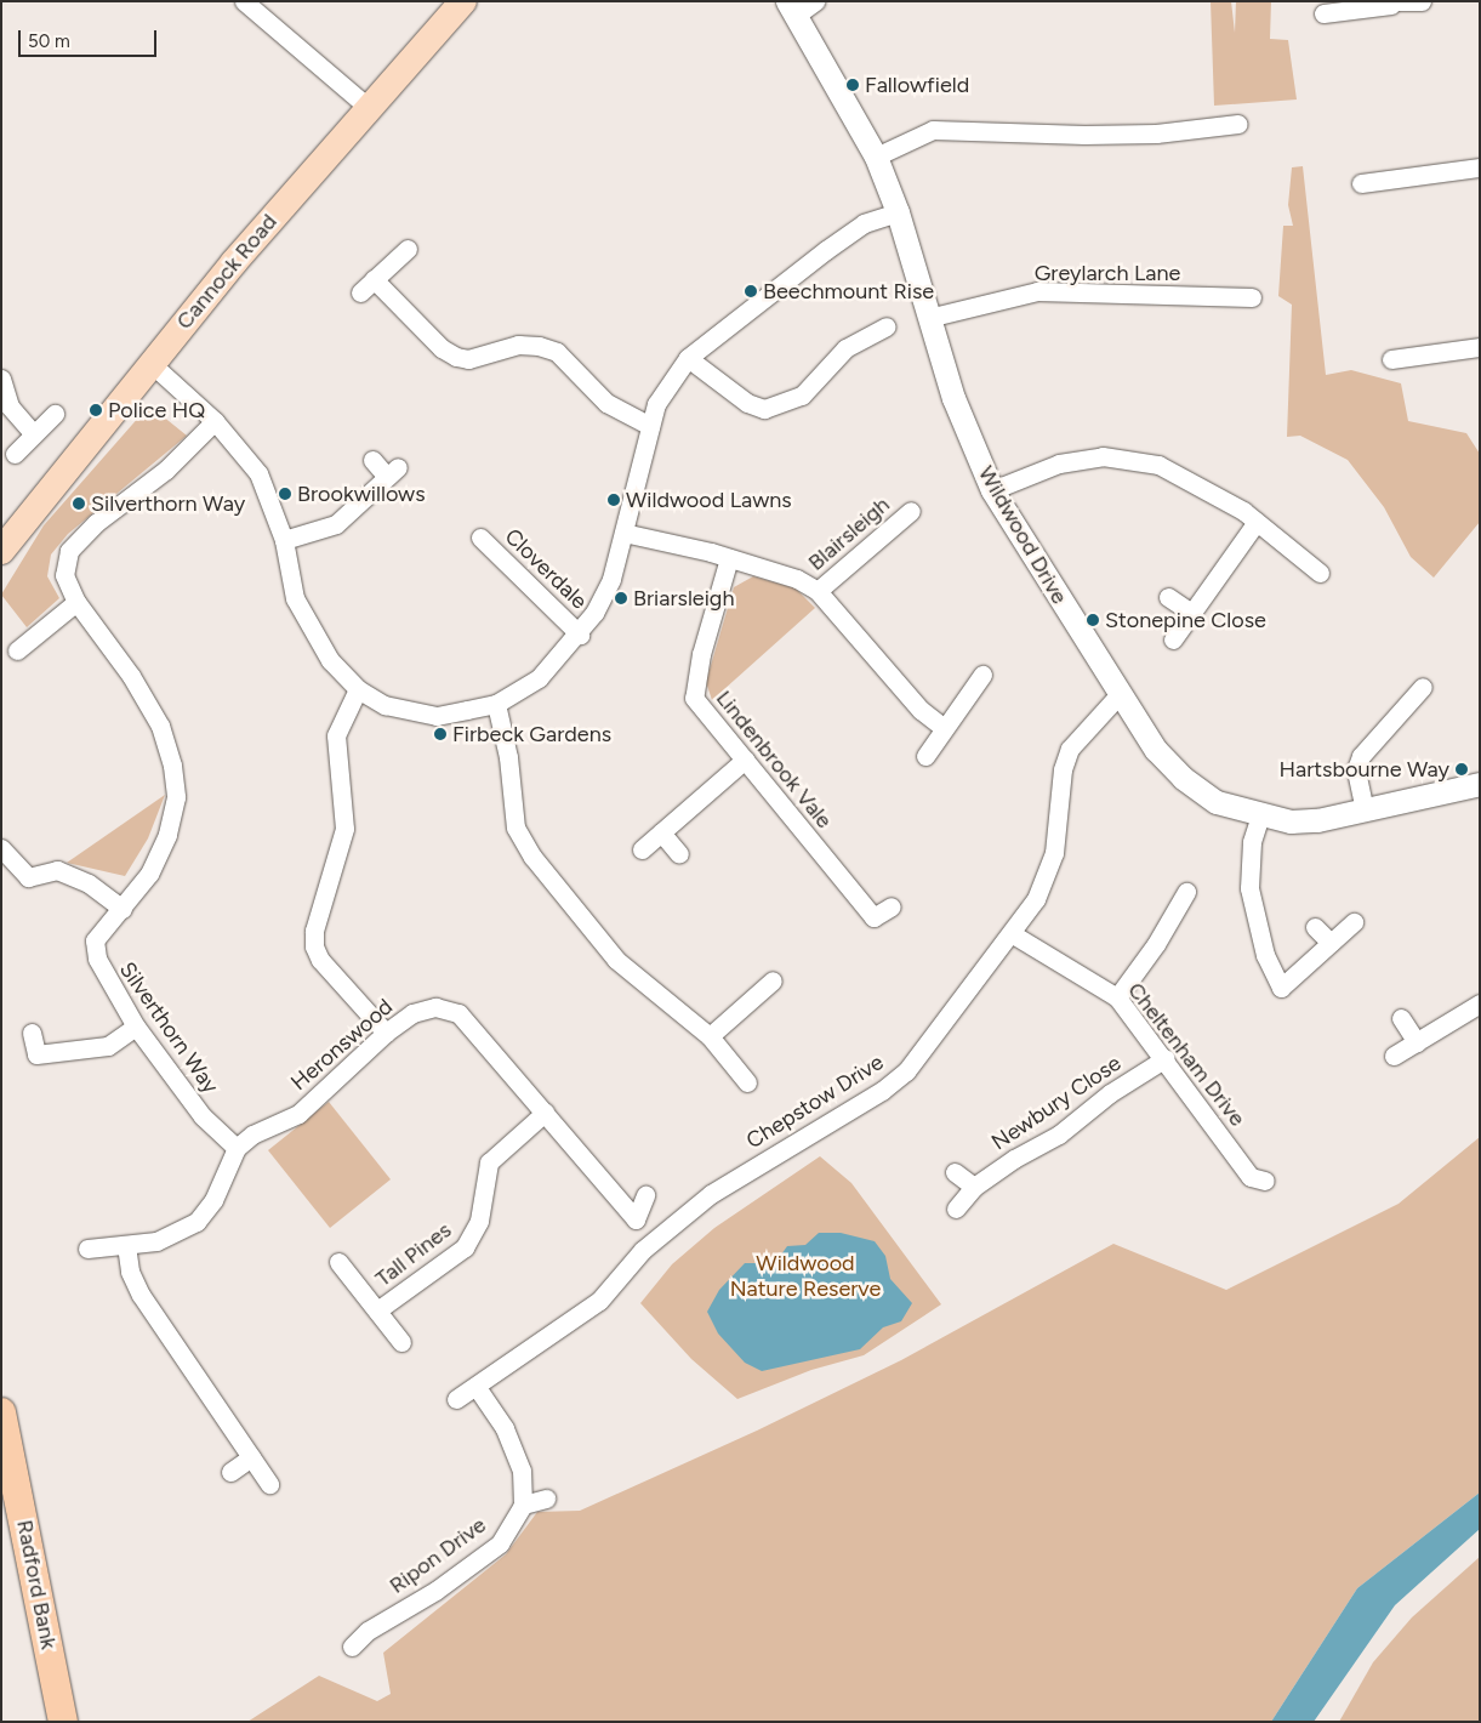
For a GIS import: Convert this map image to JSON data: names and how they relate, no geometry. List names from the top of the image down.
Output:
{
  "streets": {
    "highway": ["Radford Bank"],
    "main road": ["Cannock Road"],
    "street": [
      "Greylarch Lane",
      "Blairsleigh",
      "Wildwood Drive",
      "Cloverdale",
      "Lindenbrook Vale",
      "Silverthorn Way",
      "Heronswood",
      "Cheltenham Drive",
      "Chepstow Drive",
      "Newbury Close",
      "Tall Pines",
      "Ripon Drive"
    ]
  },
  "crossings": [
    ["Greylarch Lane", "Wildwood Drive"],
    ["Wildwood Drive", "Chepstow Drive"],
    ["Silverthorn Way", "Heronswood"],
    ["Heronswood", "Tall Pines"],
    ["Cheltenham Drive", "Chepstow Drive"],
    ["Cheltenham Drive", "Newbury Close"]
  ],
  "parks": ["Wildwood Nature Reserve"],
  "places": [
    "Fallowfield",
    "Beechmount Rise",
    "Police HQ",
    "Brookwillows",
    "Wildwood Lawns",
    "Silverthorn Way",
    "Briarsleigh",
    "Stonepine Close",
    "Firbeck Gardens",
    "Hartsbourne Way"
  ],
  "scale_bar": "50 m"
}
